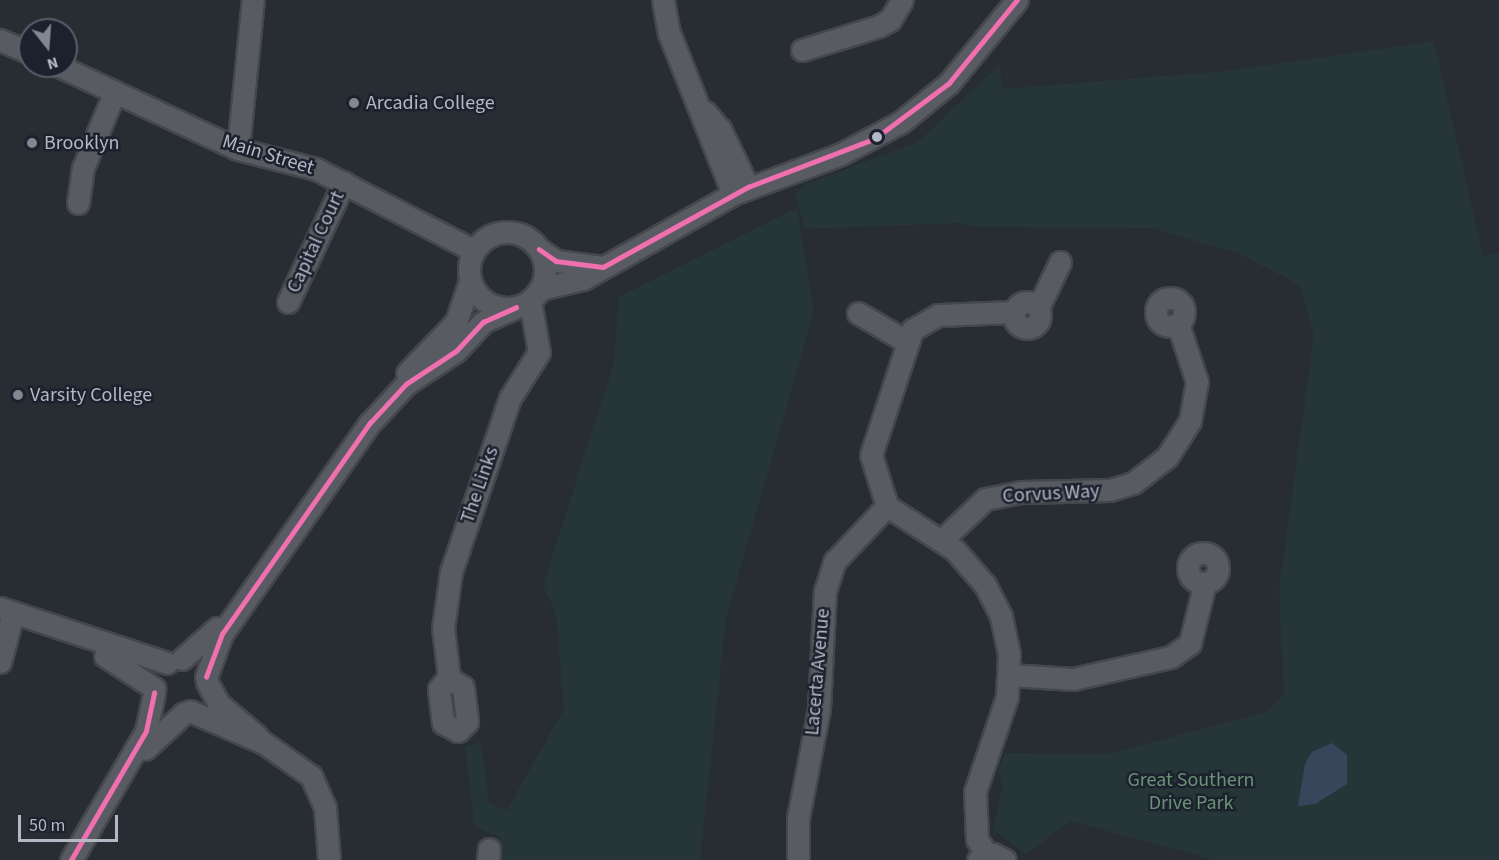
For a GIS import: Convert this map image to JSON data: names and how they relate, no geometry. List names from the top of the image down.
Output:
{
  "streets": {
    "street": [
      "Main Street",
      "Capital Court",
      "The Links",
      "Corvus Way",
      "Lacerta Avenue"
    ]
  },
  "crossings": [
    ["Main Street", "Capital Court"],
    ["Main Street", "The Links"]
  ],
  "parks": ["Great Southern Drive Park"],
  "places": ["Arcadia College", "Brooklyn", "Varsity College"],
  "scale_bar": "50 m",
  "north": "bottom"
}
